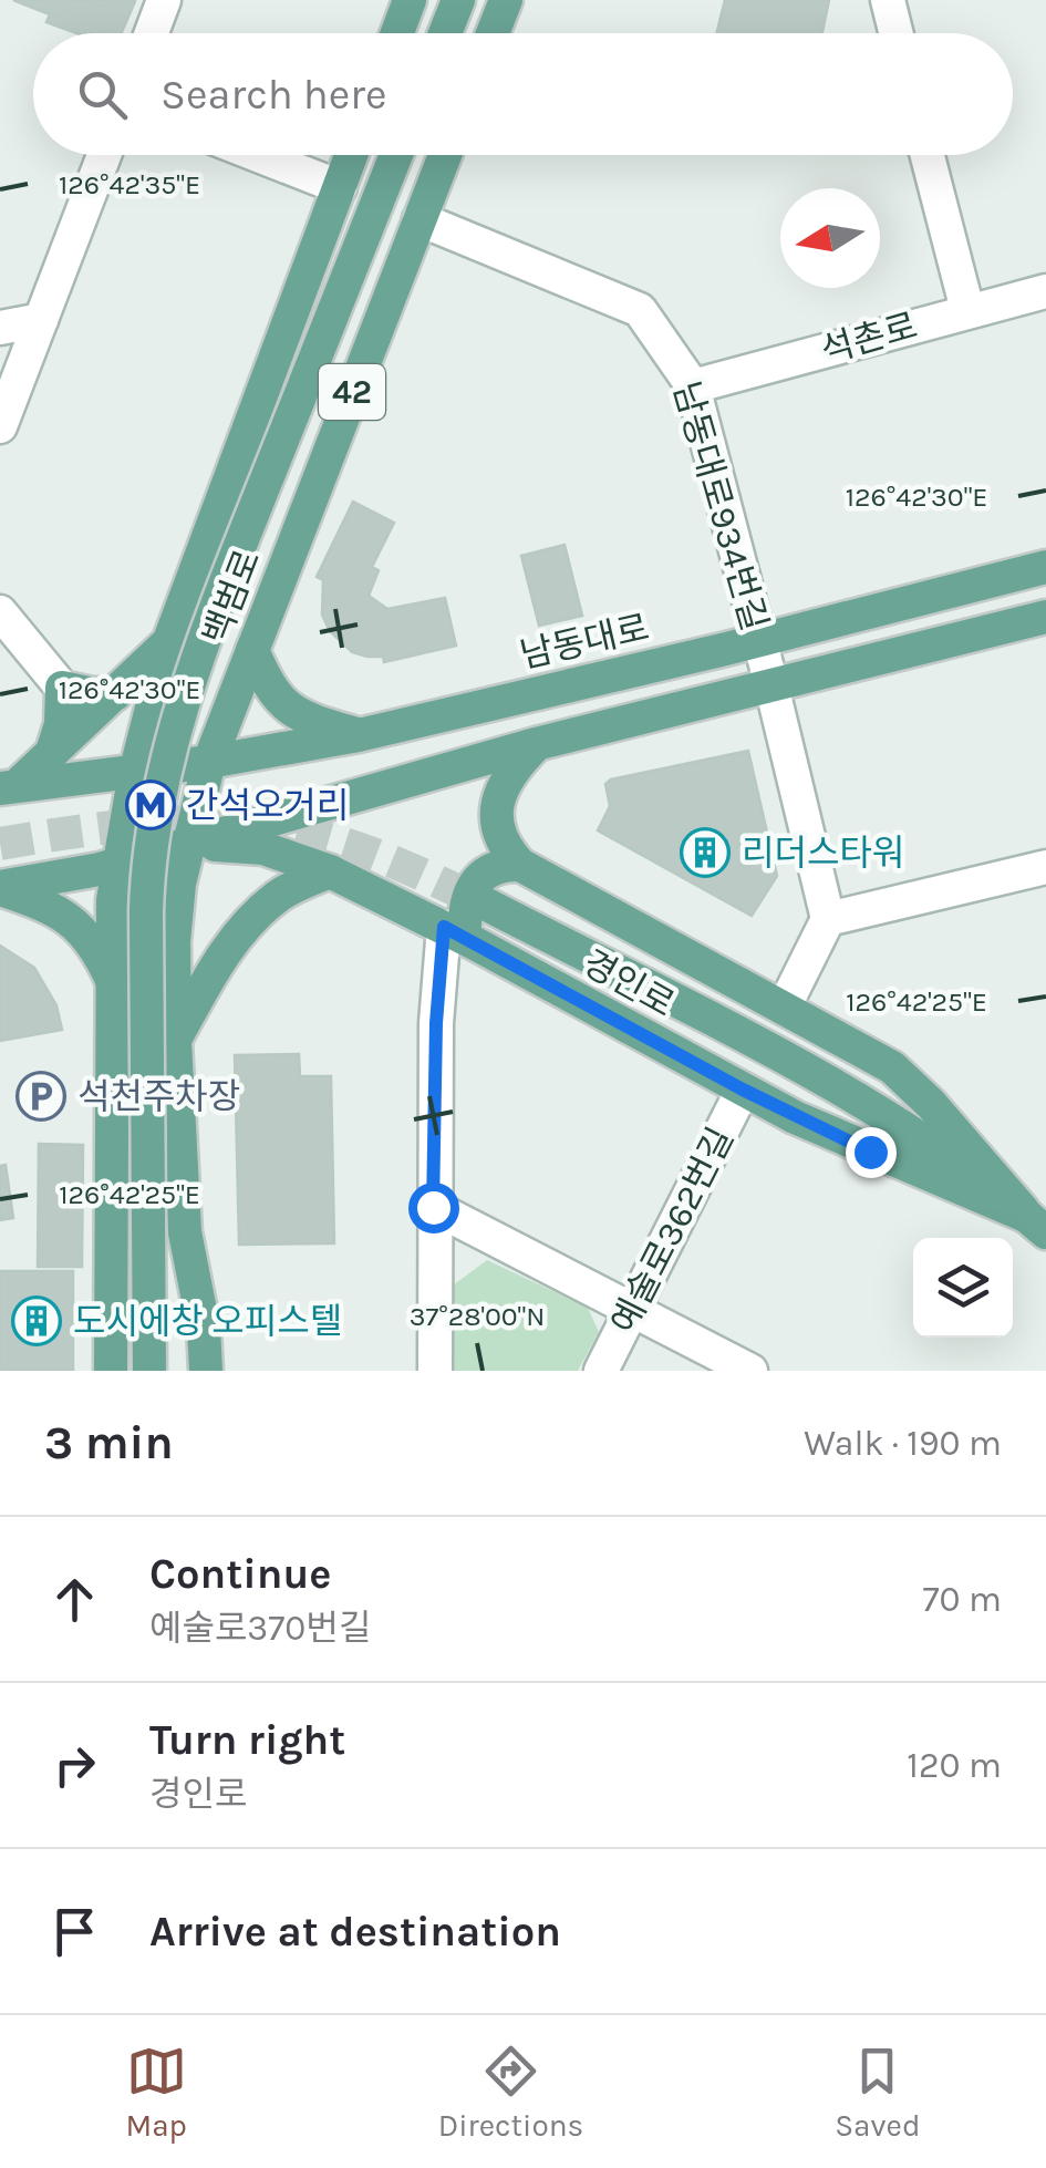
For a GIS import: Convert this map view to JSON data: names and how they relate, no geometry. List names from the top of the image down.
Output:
{
  "streets": {
    "main road": [
      "42",
      "백범로",
      "남동대로",
      "경인로"
    ],
    "street": ["석촌로", "남동대로934번길", "예술로362번길"]
  },
  "crossings": [
    ["석촌로", "남동대로934번길"],
    ["남동대로934번길", "백범로"],
    ["남동대로934번길", "남동대로"],
    ["백범로", "남동대로"],
    ["백범로", "경인로"],
    ["경인로", "예술로362번길"]
  ],
  "places": {
    "metro station": ["간석오거리"],
    "building": ["리더스타워", "도시에창 오피스텔"],
    "parking": ["석천주차장"]
  },
  "north": "left",
  "page": {
    "search": "Search here",
    "heading": ["3 min", "Walk · 190 m"],
    "list": [
      ["Continue", "예술로370번길", "70 m"],
      ["Turn right", "경인로", "120 m"],
      "Arrive at destination"
    ],
    "nav": ["Map", "Directions", "Saved"]
  },
  "coordinates": [
    "126°42'35\"E",
    "126°42'30\"E",
    "126°42'25\"E",
    "37°28'00\"N"
  ]
}
